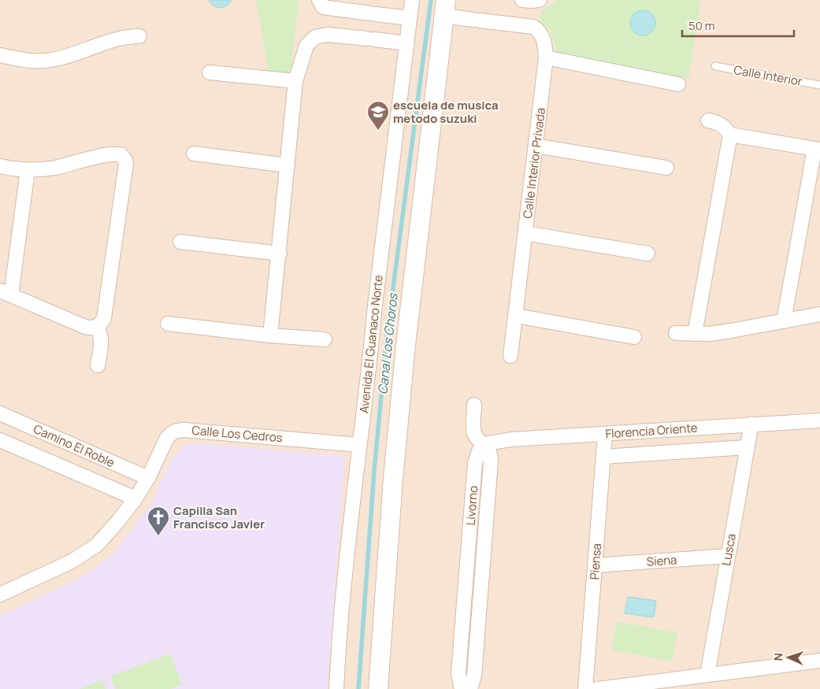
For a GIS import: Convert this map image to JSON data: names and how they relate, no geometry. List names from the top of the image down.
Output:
{
  "streets": {
    "street": [
      "Calle Interior Privada",
      "Avenida El Guanaco Norte",
      "Florencia Oriente",
      "Calle Los Cedros",
      "Camino El Roble",
      "Livorno",
      "Lusca",
      "Siena",
      "Piensa"
    ],
    "lane": ["Calle Interior"]
  },
  "crossings": [
    ["Avenida El Guanaco Norte", "Calle Los Cedros"],
    ["Florencia Oriente", "Livorno"],
    ["Florencia Oriente", "Lusca"],
    ["Florencia Oriente", "Piensa"],
    ["Calle Los Cedros", "Camino El Roble"],
    ["Lusca", "Siena"],
    ["Siena", "Piensa"]
  ],
  "water": ["Canal Los Choros"],
  "places": {
    "school or university": ["escuela de musica metodo suzuki"],
    "church": ["Capilla San Francisco Javier"]
  },
  "scale_bar": "50 m",
  "north": "left"
}
